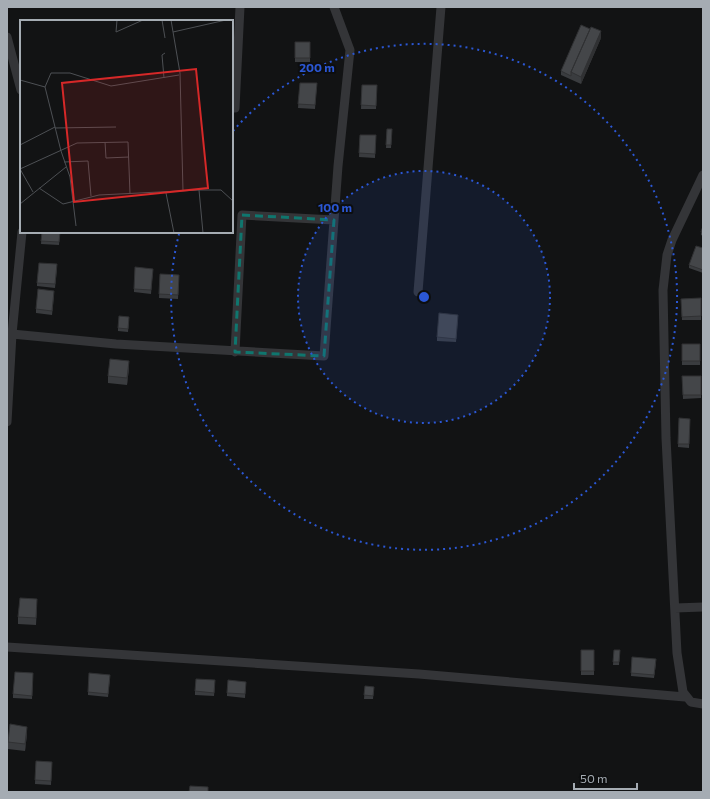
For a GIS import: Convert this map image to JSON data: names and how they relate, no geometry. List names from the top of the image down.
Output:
{
  "scale_bar": "50 m",
  "rings": ["200 m", "100 m"]
}
